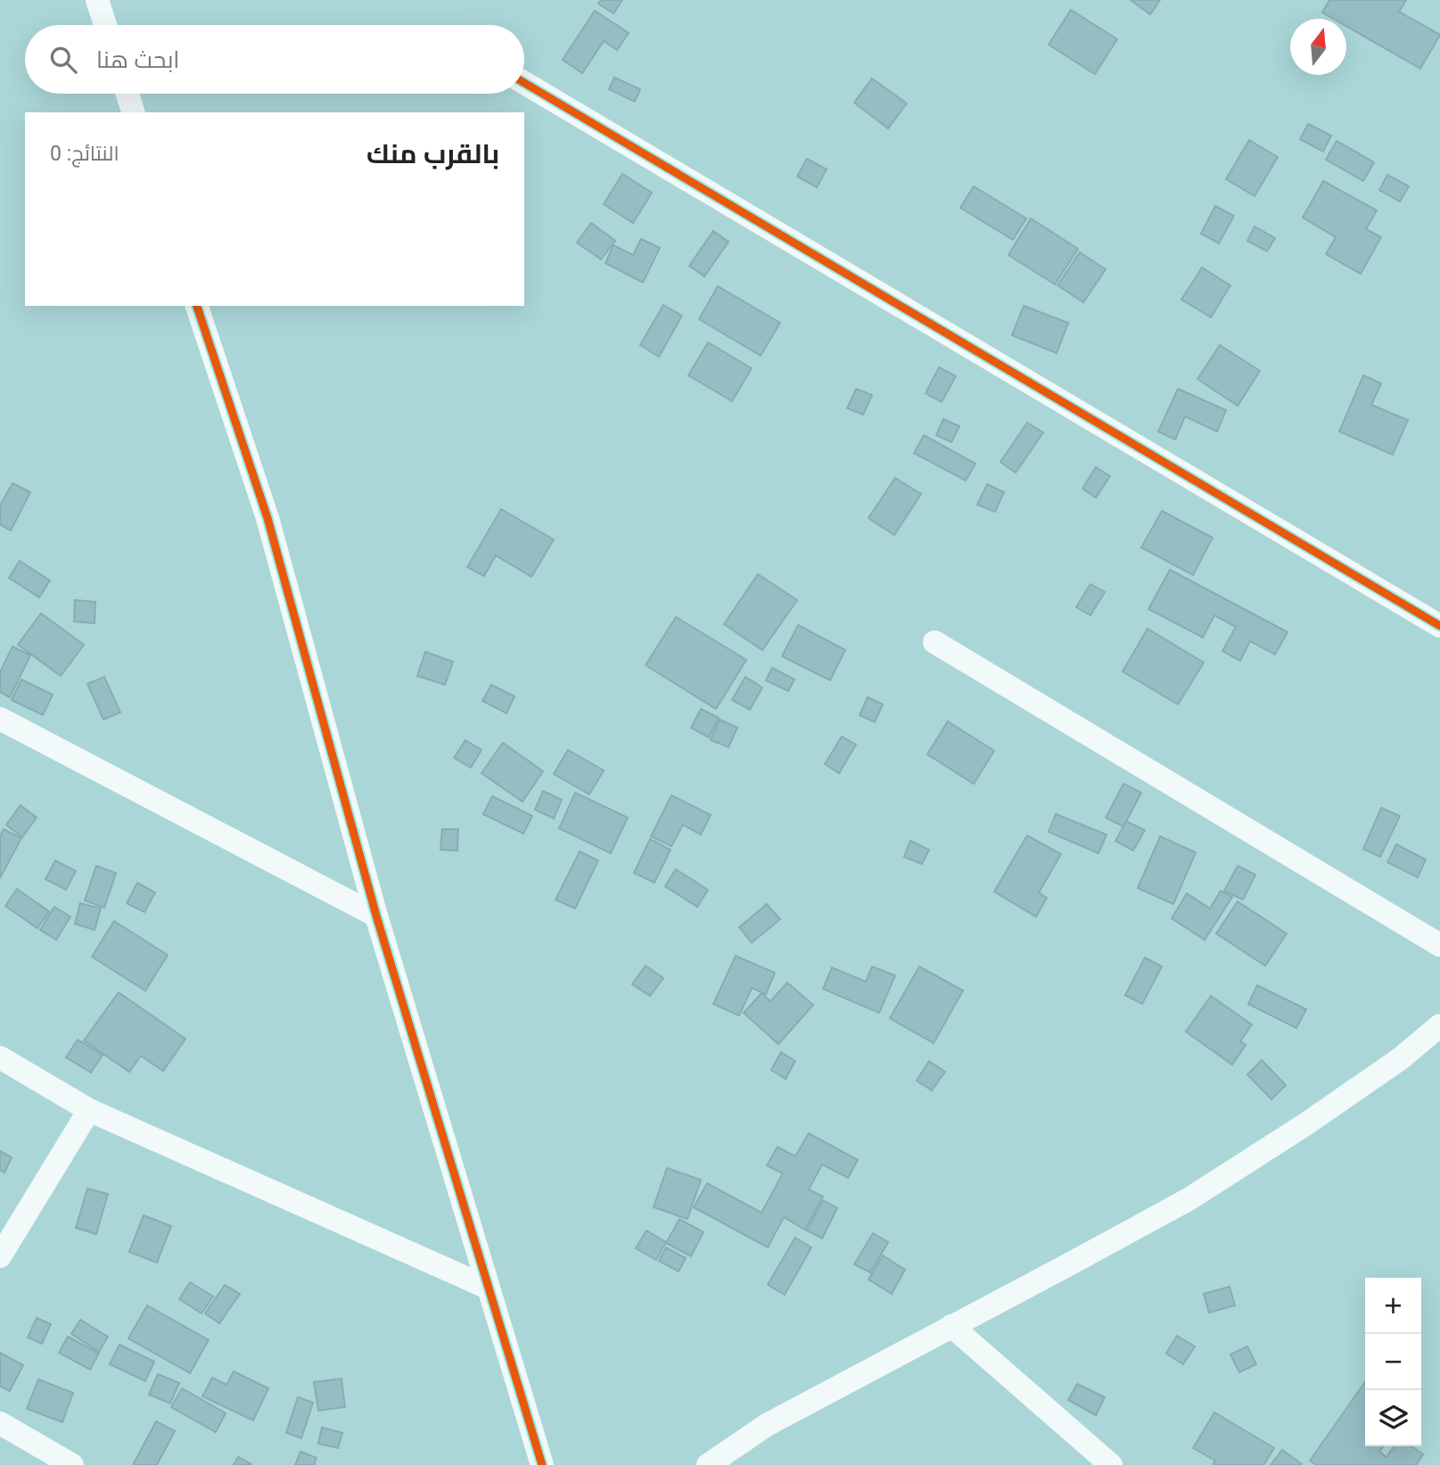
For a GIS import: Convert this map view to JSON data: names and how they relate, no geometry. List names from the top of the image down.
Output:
{
  "north": "top",
  "page": {
    "search": "ابحث هنا",
    "heading": ["بالقرب منك", "النتائج: 0"],
    "map_buttons": ["+", "−"]
  }
}
